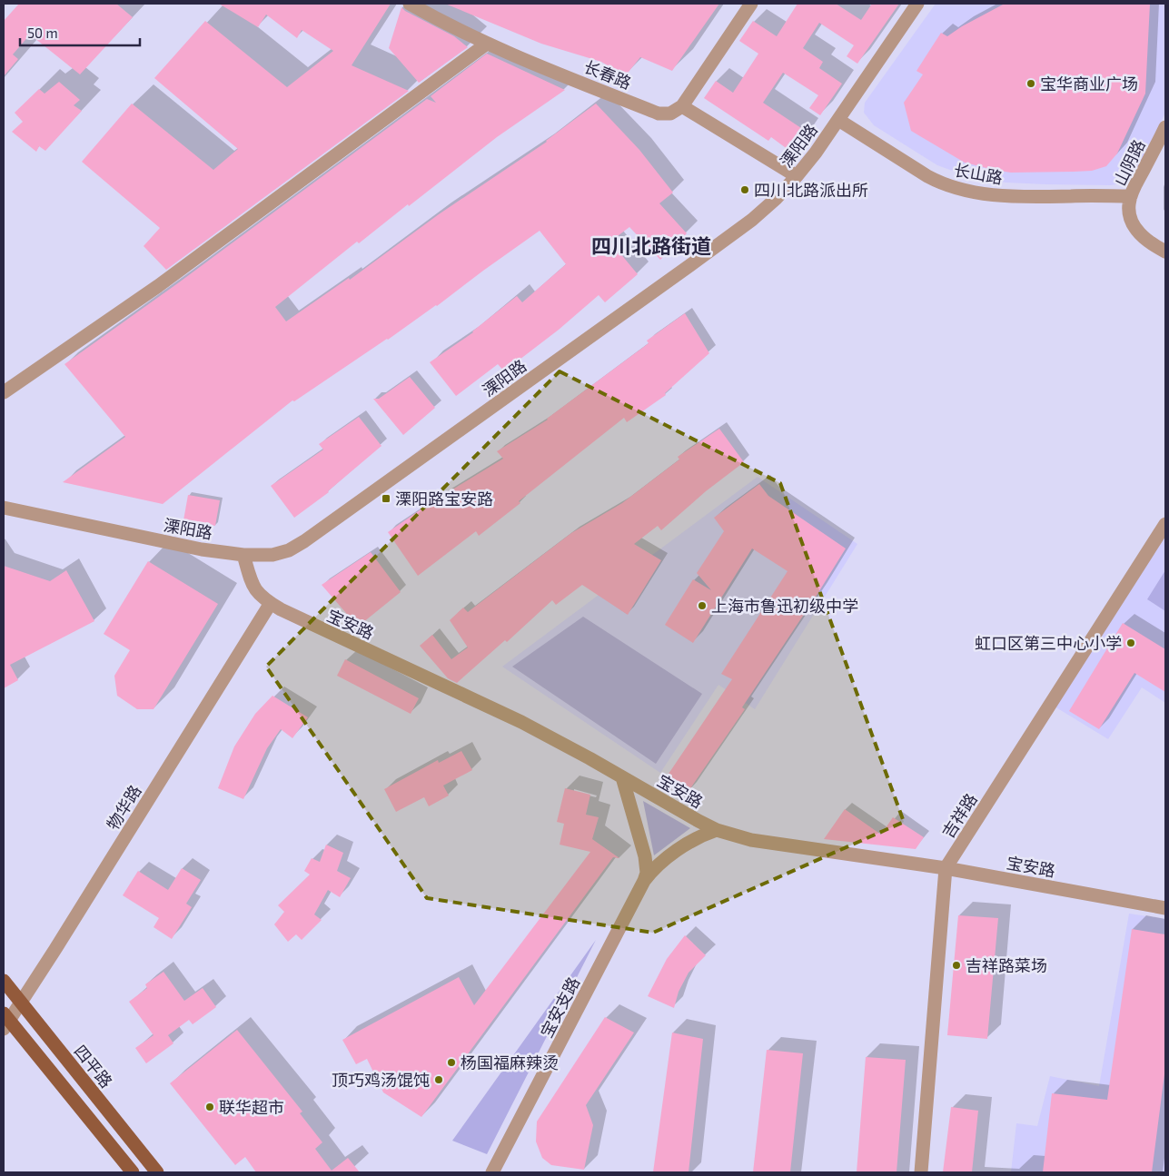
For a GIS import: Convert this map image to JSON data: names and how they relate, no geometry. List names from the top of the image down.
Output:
{
  "streets": {
    "main road": ["四平路"],
    "street": [
      "长春路",
      "溧阳路",
      "山阴路",
      "长山路",
      "宝安路",
      "物华路",
      "吉祥路",
      "宝安支路"
    ]
  },
  "crossings": [
    ["溧阳路", "长山路"],
    ["溧阳路", "宝安路"],
    ["山阴路", "长山路"],
    ["宝安路", "物华路"],
    ["宝安路", "吉祥路"],
    ["宝安路", "宝安支路"],
    ["物华路", "四平路"]
  ],
  "districts": ["四川北路街道"],
  "places": {
    "other": [
      "宝华商业广场",
      "四川北路派出所",
      "上海市鲁迅初级中学",
      "虹口区第三中心小学",
      "吉祥路菜场",
      "杨国福麻辣烫",
      "顶巧鸡汤馄饨",
      "联华超市"
    ],
    "transit": ["溧阳路宝安路"]
  },
  "scale_bar": "50 m"
}
